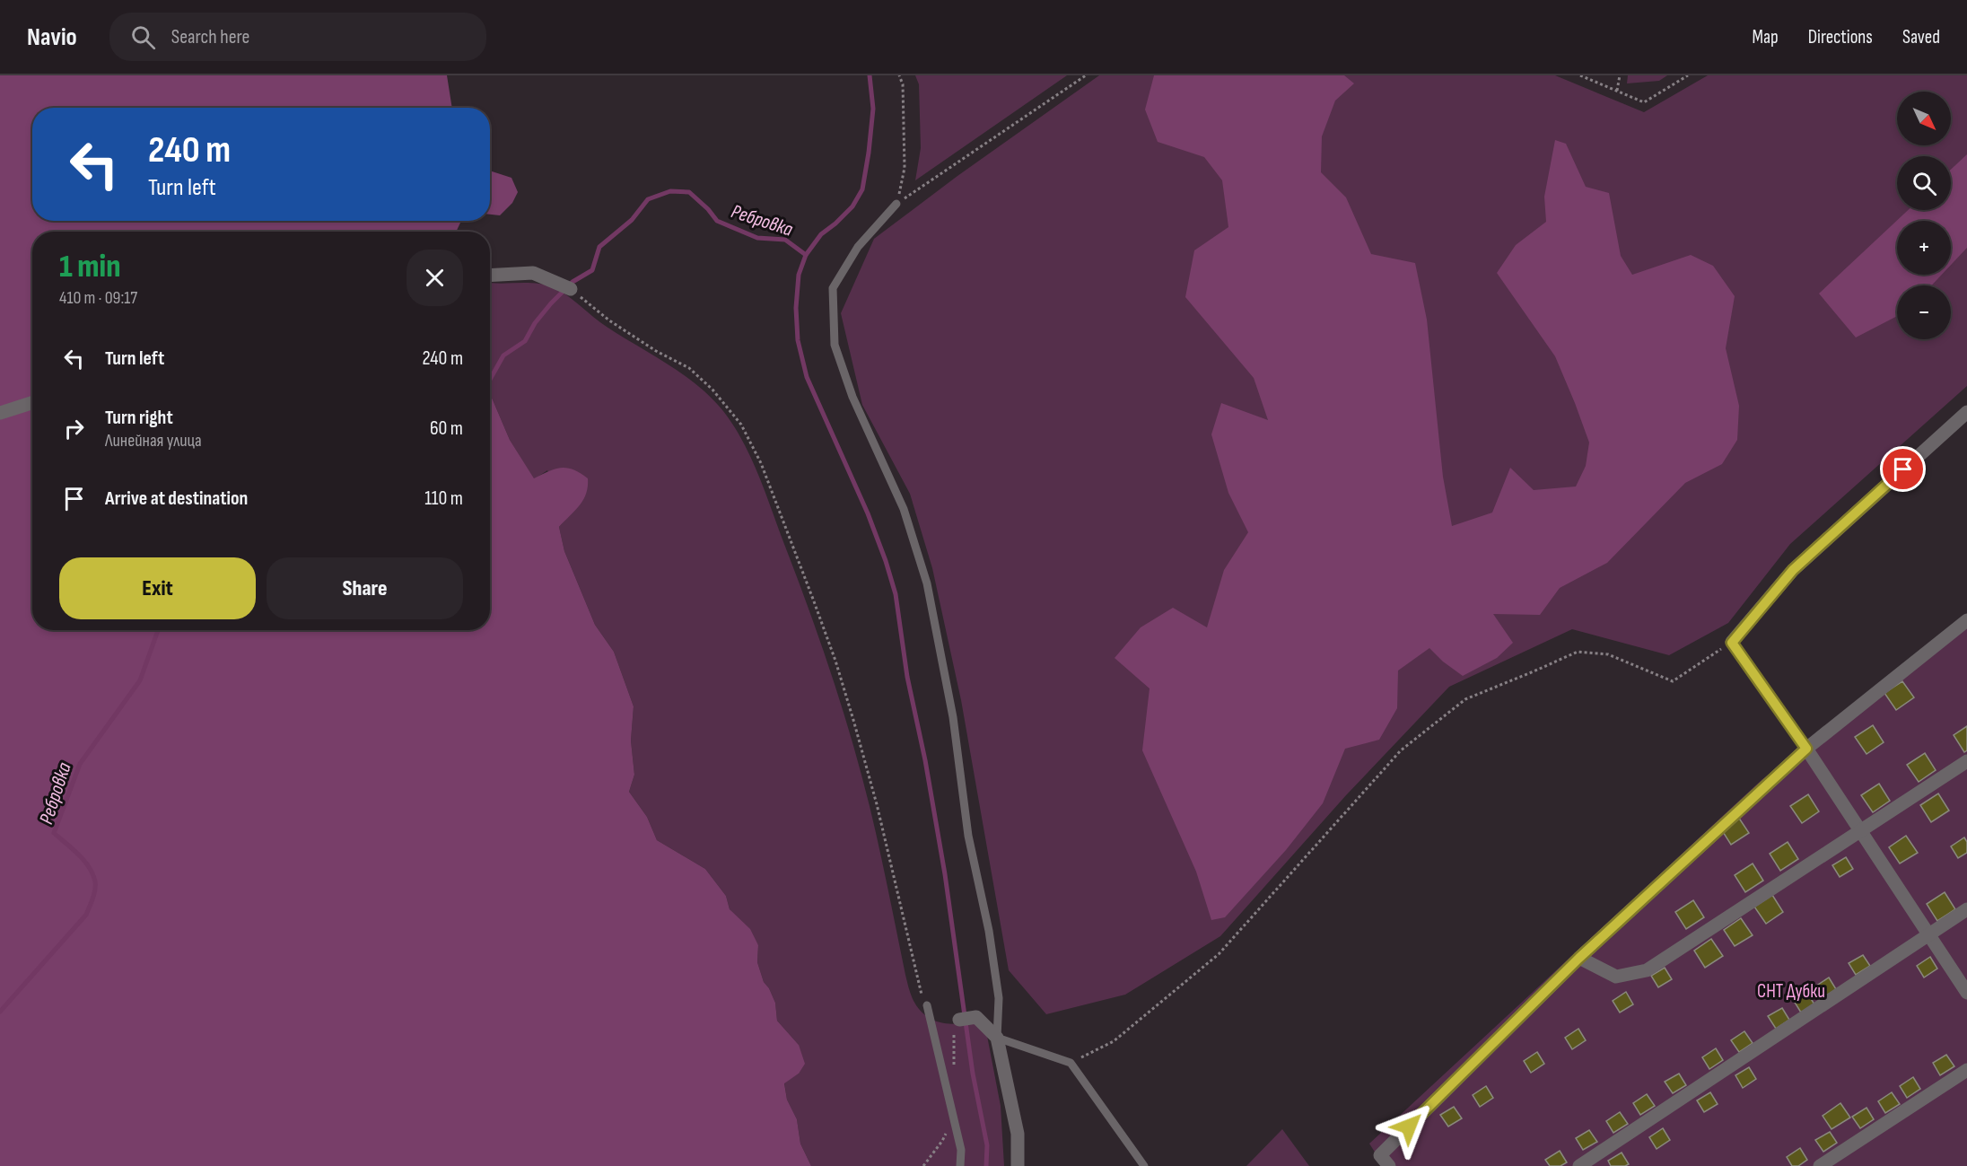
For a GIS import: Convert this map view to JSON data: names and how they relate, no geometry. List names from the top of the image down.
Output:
{
  "water": ["Ребровка"],
  "parks": ["СНТ Дубки"],
  "north": "bottom right",
  "page": {
    "header": "Navio",
    "search": "Search here",
    "nav": ["Map", "Directions", "Saved"],
    "map_buttons": ["+", "−"],
    "turn": ["240 m", "Turn left"],
    "heading": ["1 min", "410 m · 09:17"],
    "list": [
      {
        "name": "Turn left",
        "value": "240 m"
      },
      {
        "name": "Turn right",
        "note": "Линейная улица",
        "value": "60 m"
      },
      {
        "name": "Arrive at destination",
        "value": "110 m"
      }
    ],
    "buttons": ["Exit", "Share"]
  }
}
